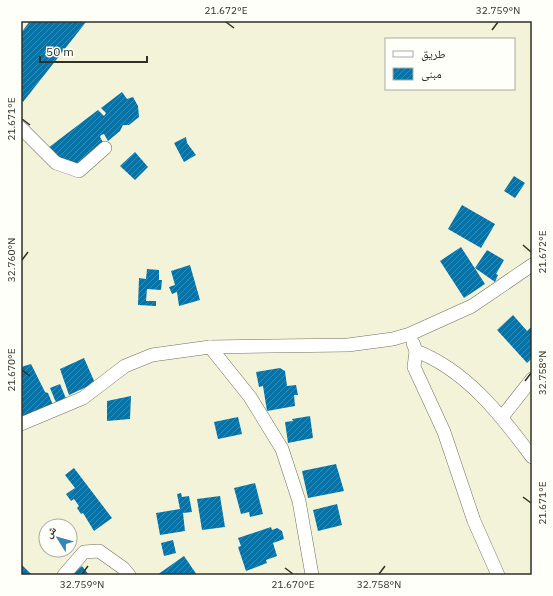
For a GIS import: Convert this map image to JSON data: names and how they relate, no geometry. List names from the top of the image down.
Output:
{
  "legend": ["طريق", "مبنى"],
  "scale_bar": "50 m",
  "north": "top left",
  "coordinates": [
    "21.672°E",
    "32.759°N",
    "21.671°E",
    "32.760°N",
    "21.670°E",
    "32.758°N"
  ]
}
